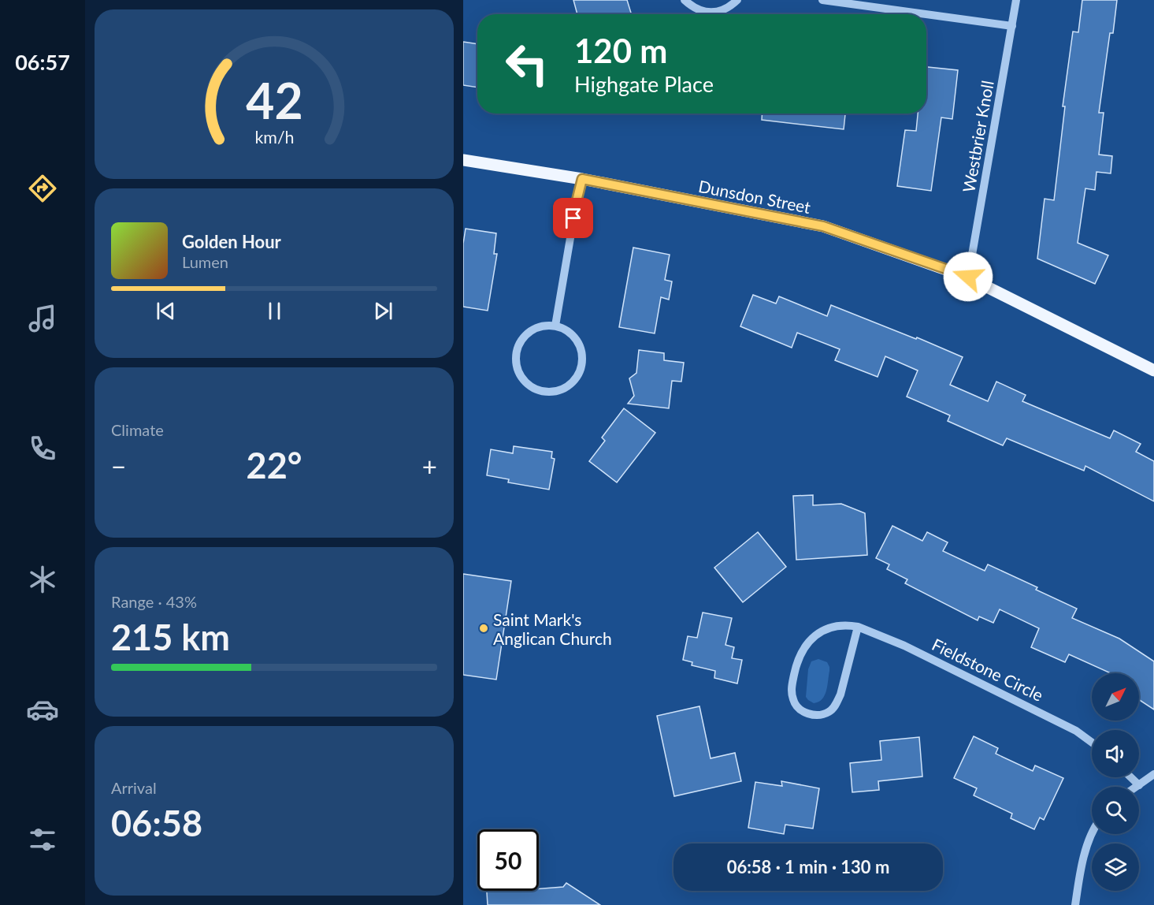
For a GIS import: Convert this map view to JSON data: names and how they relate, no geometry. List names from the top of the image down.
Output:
{
  "streets": {
    "main road": ["Dunsdon Street"],
    "street": ["Westbrier Knoll", "Fieldstone Circle"]
  },
  "crossings": [
    ["Westbrier Knoll", "Dunsdon Street"]
  ],
  "places": ["Saint Mark's Anglican Church"],
  "north": "top right",
  "page": {
    "tabs": "06:57",
    "turn": ["120 m", "Highgate Place"],
    "song": ["Golden Hour", "Lumen"],
    "tile": [
      "Climate",
      ["Range · 43%", "215 km"],
      ["Arrival", "06:58"]
    ],
    "heat": ["−", "22°", "+"],
    "limit": "50",
    "trip": "06:58 · 1 min · 130 m",
    "gauge": ["42", "km/h"]
  }
}
